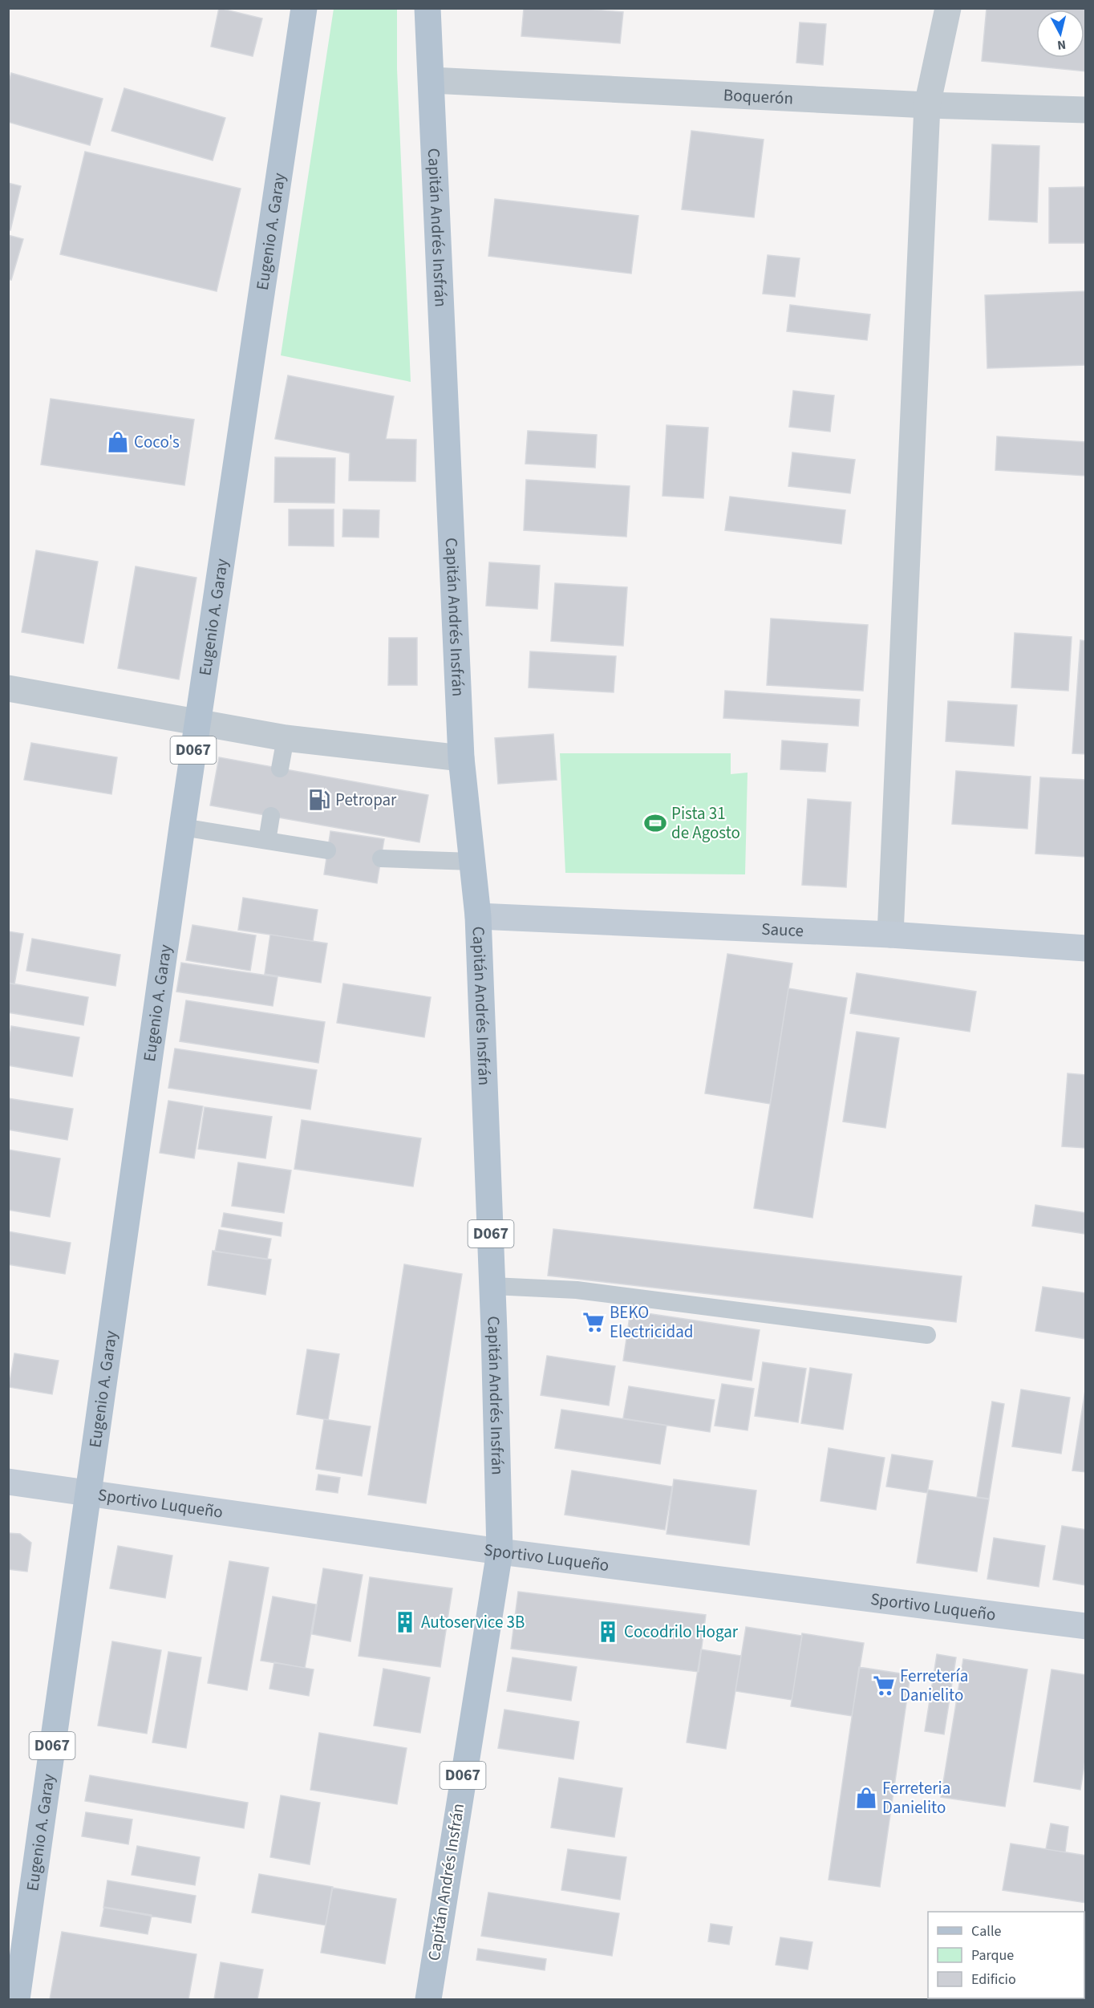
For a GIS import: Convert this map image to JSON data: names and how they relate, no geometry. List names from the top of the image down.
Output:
{
  "streets": {
    "main road": ["Capitán Andrés Insfrán", "Eugenio A. Garay", "D067"],
    "street": ["Boquerón", "Sauce", "Sportivo Luqueño"]
  },
  "crossings": [
    ["Boquerón", "Capitán Andrés Insfrán"],
    ["Capitán Andrés Insfrán", "Sauce"],
    ["Capitán Andrés Insfrán", "Sportivo Luqueño"],
    ["Eugenio A. Garay", "Sportivo Luqueño"]
  ],
  "places": {
    "shop": ["Coco's", "Ferreteria Danielito"],
    "fuel station": ["Petropar"],
    "sports": ["Pista 31 de Agosto"],
    "supermarket": ["BEKO Electricidad", "Ferretería Danielito"],
    "building": ["Autoservice 3B", "Cocodrilo Hogar"]
  },
  "legend": ["Calle", "Parque", "Edificio"],
  "north": "bottom"
}
